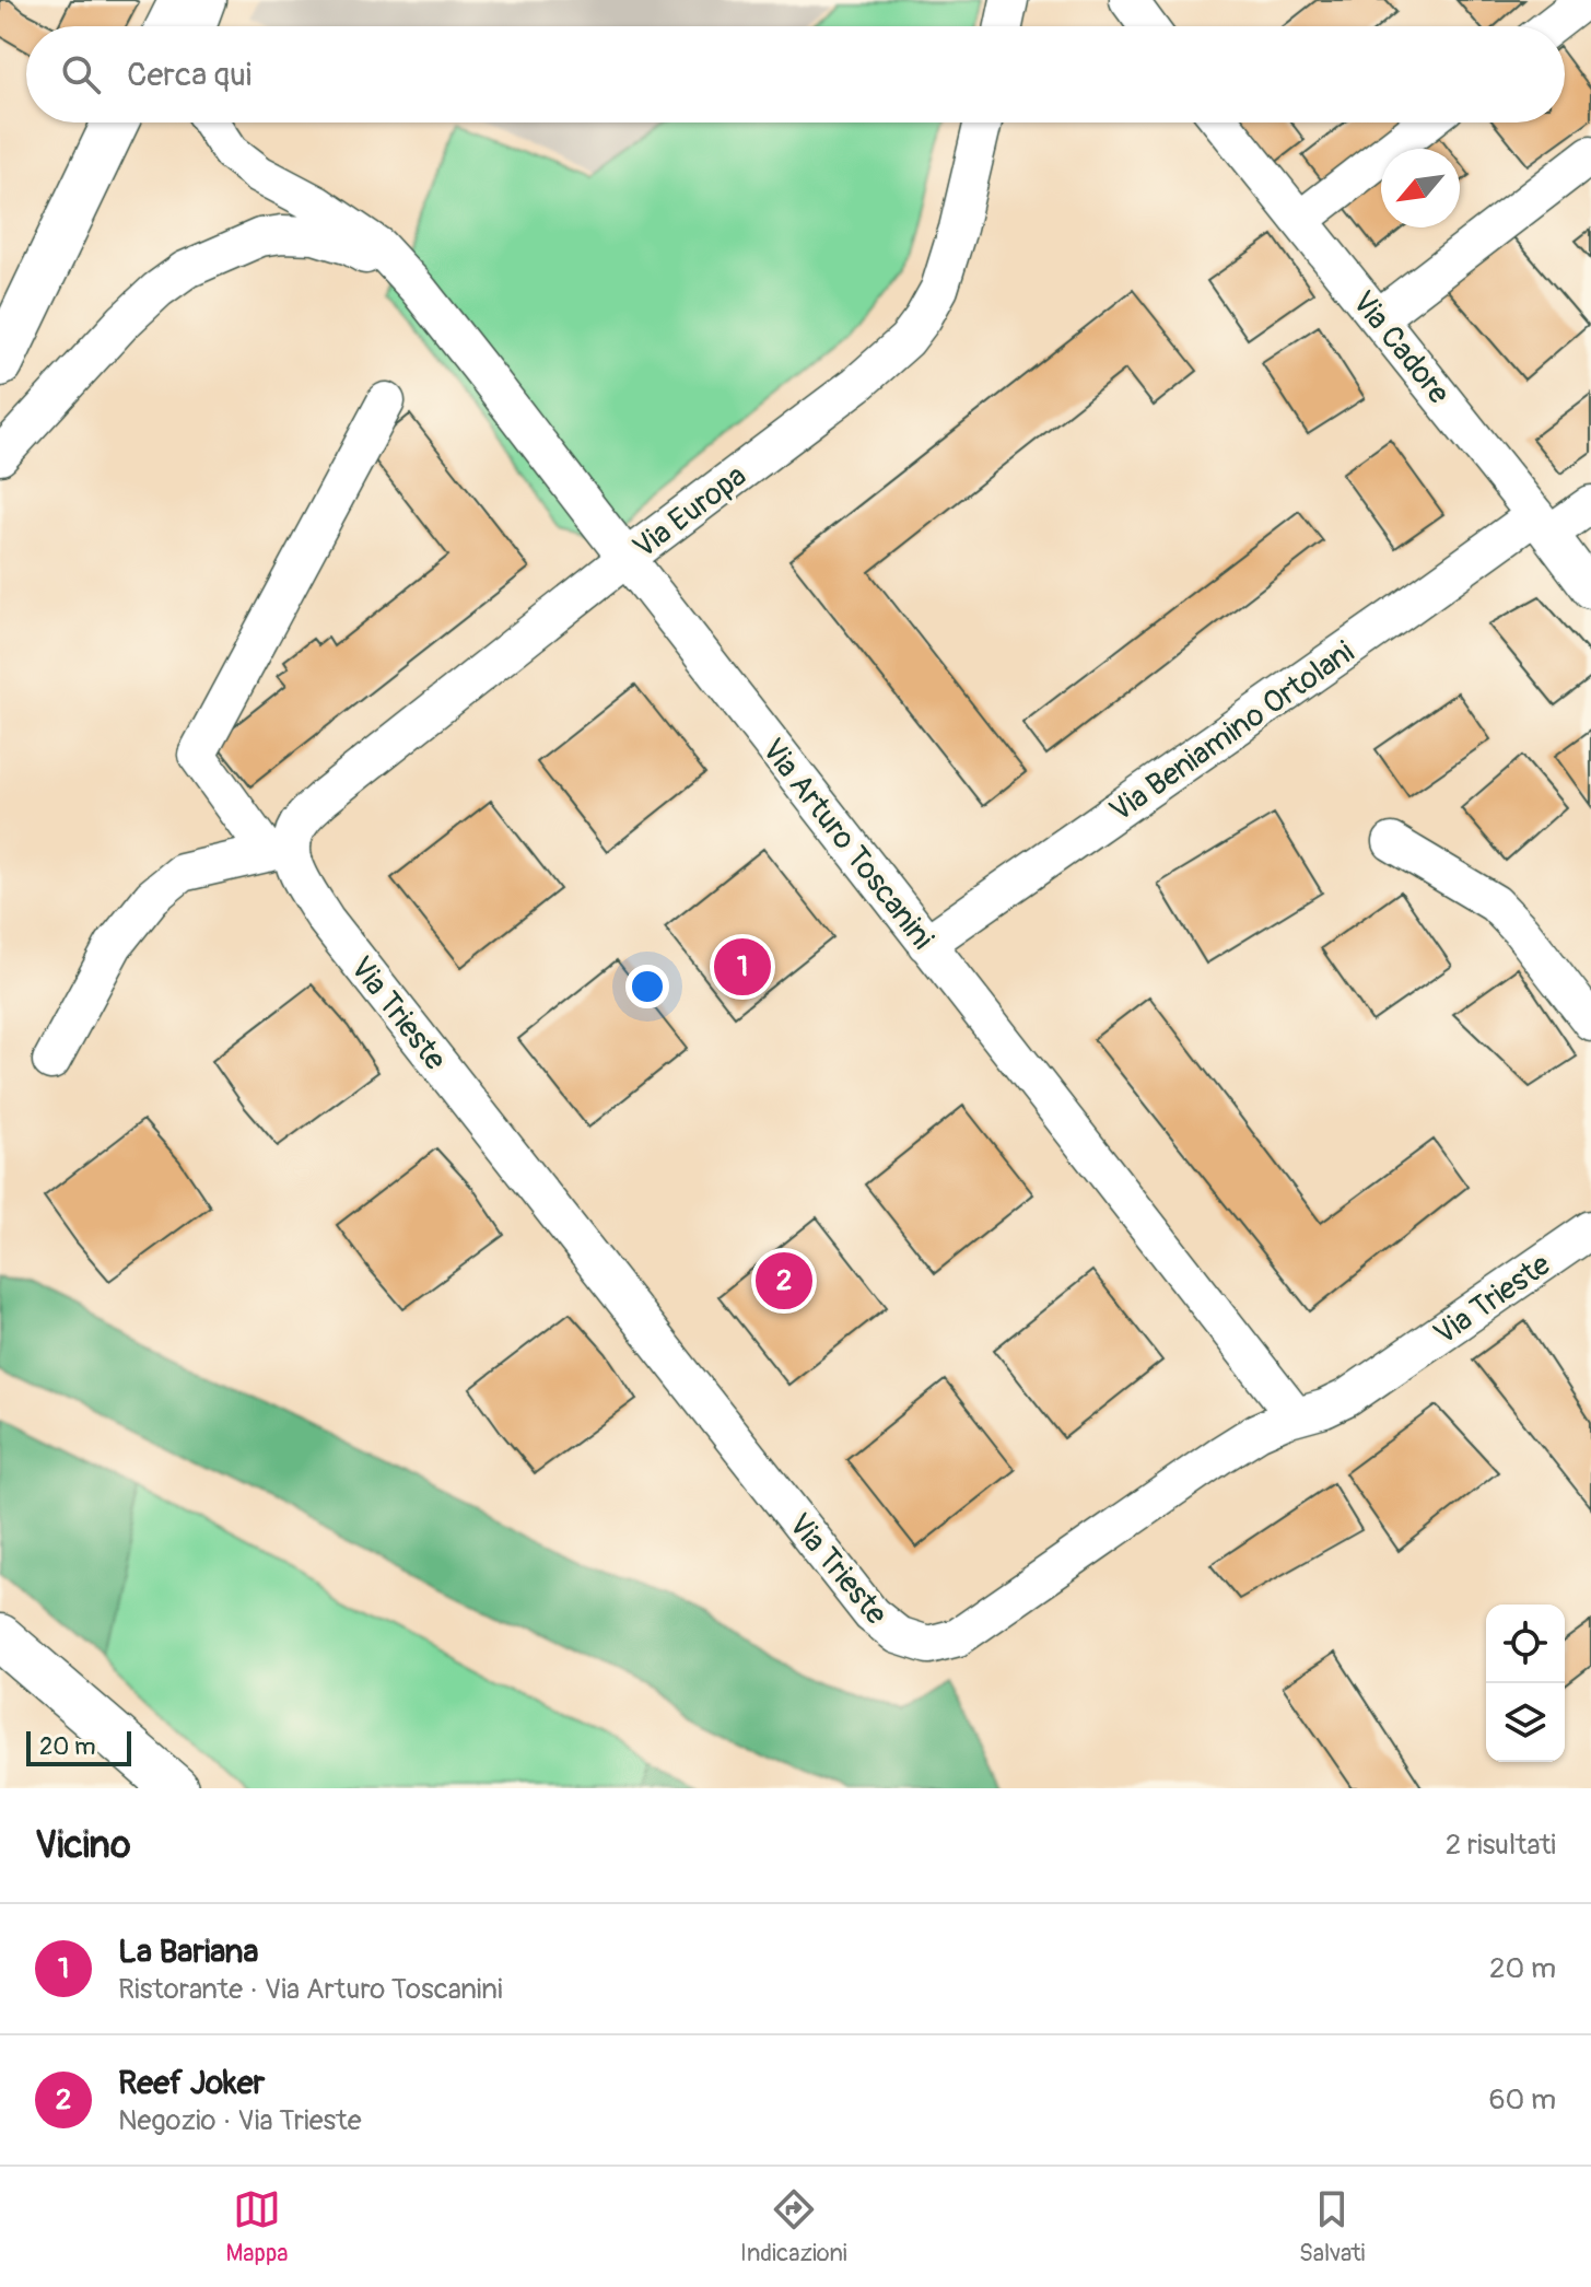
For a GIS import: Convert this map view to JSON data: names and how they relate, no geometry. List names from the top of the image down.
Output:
{
  "streets": {
    "street": [
      "Via Cadore",
      "Via Europa",
      "Via Beniamino Ortolani",
      "Via Arturo Toscanini",
      "Via Trieste"
    ]
  },
  "crossings": [
    ["Via Cadore", "Via Beniamino Ortolani"],
    ["Via Europa", "Via Arturo Toscanini"],
    ["Via Europa", "Via Trieste"],
    ["Via Beniamino Ortolani", "Via Arturo Toscanini"],
    ["Via Arturo Toscanini", "Via Trieste"]
  ],
  "scale_bar": "20 m",
  "north": "bottom left",
  "page": {
    "search": "Cerca qui",
    "pins": ["1", "2"],
    "scale": "20 m",
    "heading": ["Vicino", "2 risultati"],
    "list": [
      {
        "mark": "1",
        "name": "La Bariana",
        "note": "Ristorante · Via Arturo Toscanini",
        "value": "20 m"
      },
      {
        "mark": "2",
        "name": "Reef Joker",
        "note": "Negozio · Via Trieste",
        "value": "60 m"
      }
    ],
    "nav": ["Mappa", "Indicazioni", "Salvati"]
  }
}
